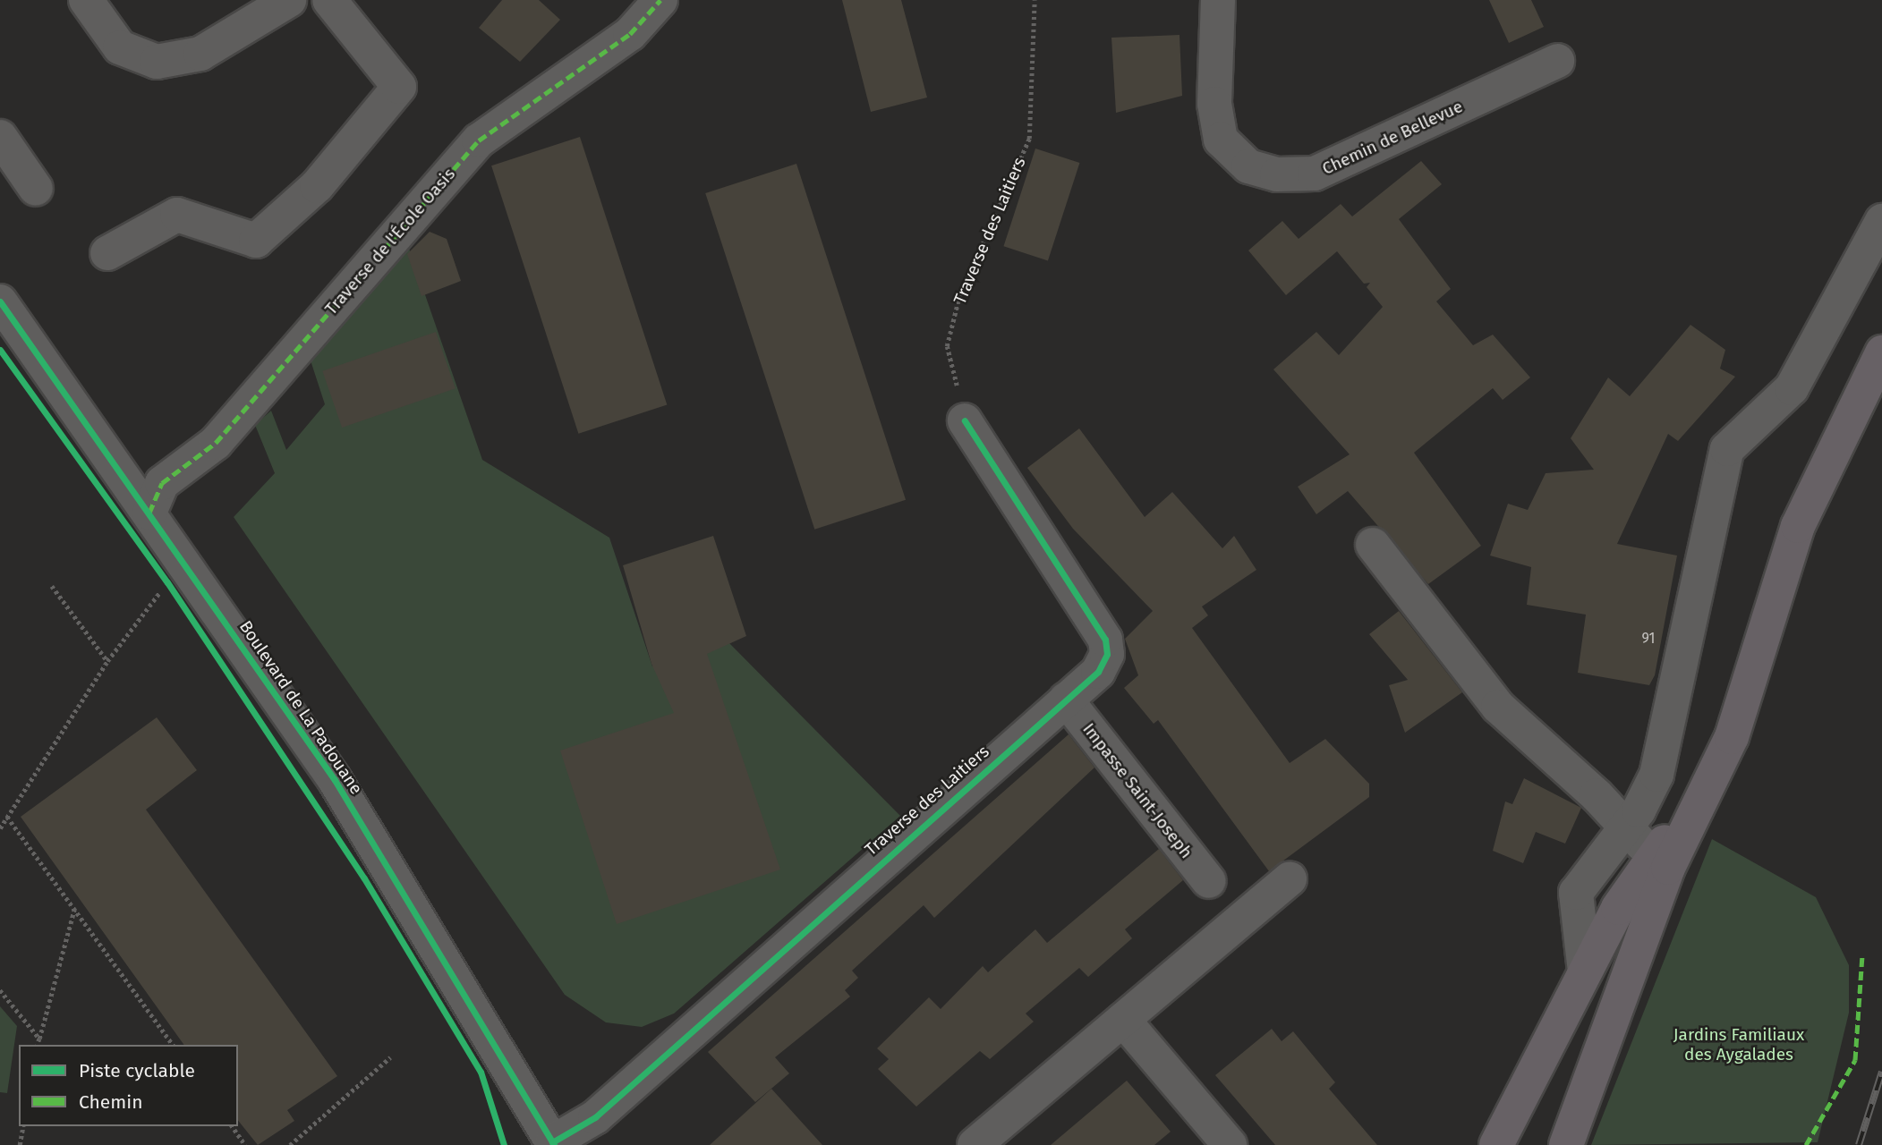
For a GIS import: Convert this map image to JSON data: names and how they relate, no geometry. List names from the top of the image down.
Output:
{
  "streets": {
    "street": [
      "Chemin de Bellevue",
      "Traverse des Laitiers",
      "Traverse de l'École Oasis",
      "Boulevard de La Padouane",
      "Impasse Saint-Joseph"
    ]
  },
  "crossings": [
    ["Traverse des Laitiers", "Boulevard de La Padouane"],
    ["Traverse des Laitiers", "Impasse Saint-Joseph"],
    ["Traverse de l'École Oasis", "Boulevard de La Padouane"]
  ],
  "parks": ["Jardins Familiaux des Aygalades"],
  "house_numbers": ["91"],
  "legend": ["Piste cyclable", "Chemin"]
}
